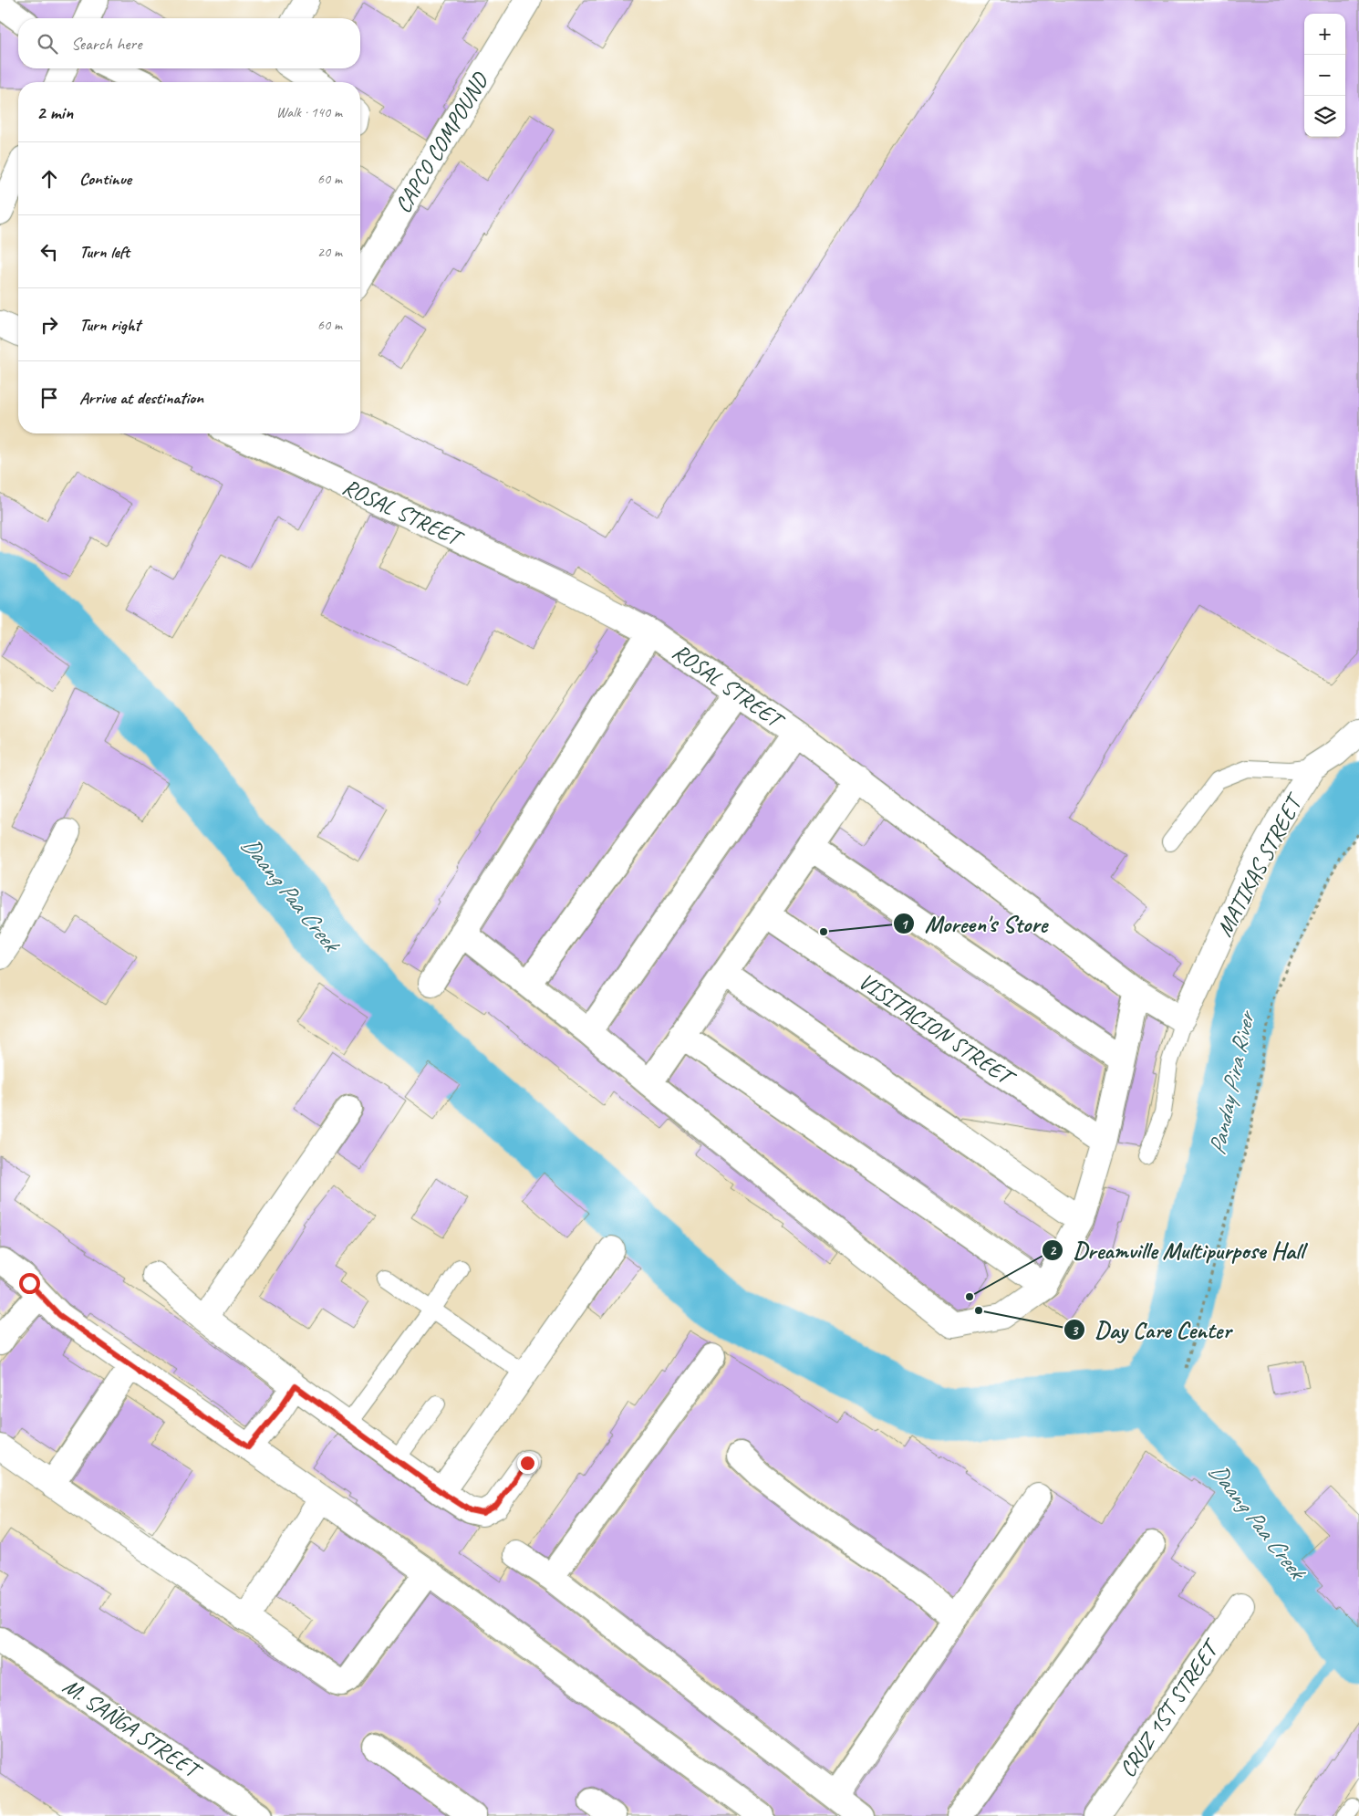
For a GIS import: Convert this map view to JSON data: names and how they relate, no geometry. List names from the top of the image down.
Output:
{
  "streets": {
    "street": [
      "CAPCO COMPOUND",
      "ROSAL STREET",
      "MATIKAS STREET",
      "VISITACION STREET",
      "CRUZ 1ST STREET",
      "M. SAÑGA STREET"
    ]
  },
  "crossings": [
    ["ROSAL STREET", "MATIKAS STREET"]
  ],
  "water": ["Daang Paa Creek", "Panday Pira River"],
  "places": ["Moreen's Store", "Dreamville Multipurpose Hall", "Day Care Center"],
  "page": {
    "map_buttons": ["+", "−"],
    "search": "Search here",
    "heading": ["2 min", "Walk · 140 m"],
    "list": [
      ["Continue", "60 m"],
      ["Turn left", "20 m"],
      ["Turn right", "60 m"],
      "Arrive at destination"
    ]
  }
}
